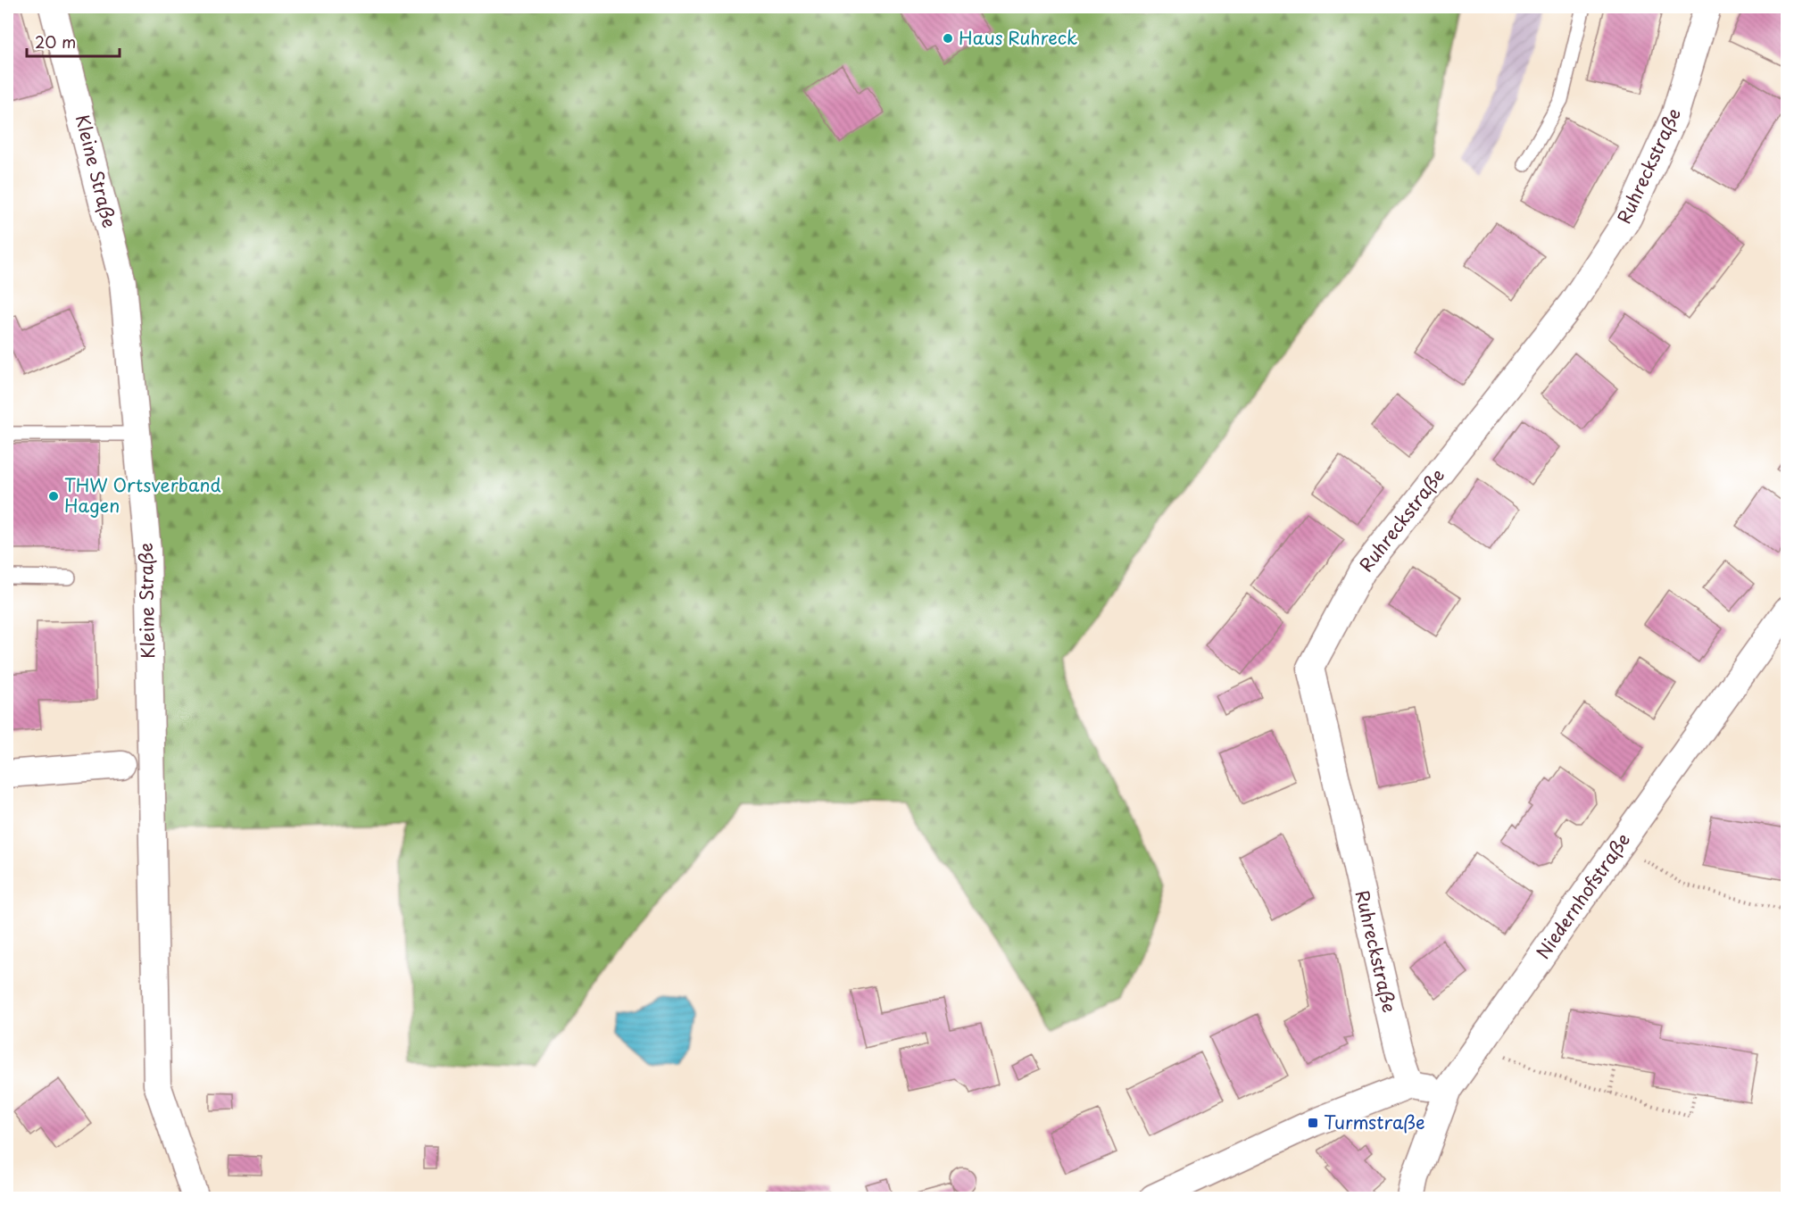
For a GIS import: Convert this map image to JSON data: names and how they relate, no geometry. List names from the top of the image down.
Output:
{
  "streets": {
    "street": ["Ruhreckstraße", "Kleine Straße", "Niedernhofstraße"]
  },
  "places": {
    "other": ["Haus Ruhreck", "THW Ortsverband Hagen"],
    "transit": ["Turmstraße"]
  },
  "scale_bar": "20 m"
}
